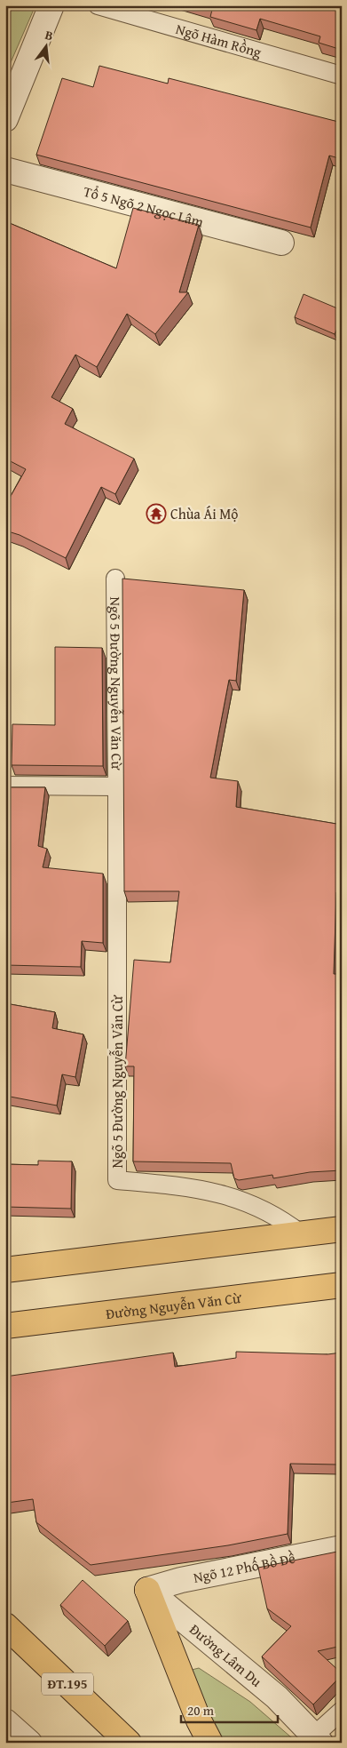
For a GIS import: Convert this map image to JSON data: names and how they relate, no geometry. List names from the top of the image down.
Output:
{
  "streets": {
    "main road": ["Đường Nguyễn Văn Cừ", "ĐT.195"],
    "street": ["Tổ 5 Ngõ 2 Ngọc Lâm", "Ngõ 12 Phố Bồ Đề", "Đường Lâm Du"],
    "lane": ["Ngõ Hàm Rồng", "Ngõ 5 Đường Nguyễn Văn Cừ"]
  },
  "crossings": [
    ["Ngõ 12 Phố Bồ Đề", "Đường Lâm Du"]
  ],
  "places": {
    "temple": ["Chùa Ái Mộ"]
  },
  "scale_bar": "20 m",
  "north": "top"
}
